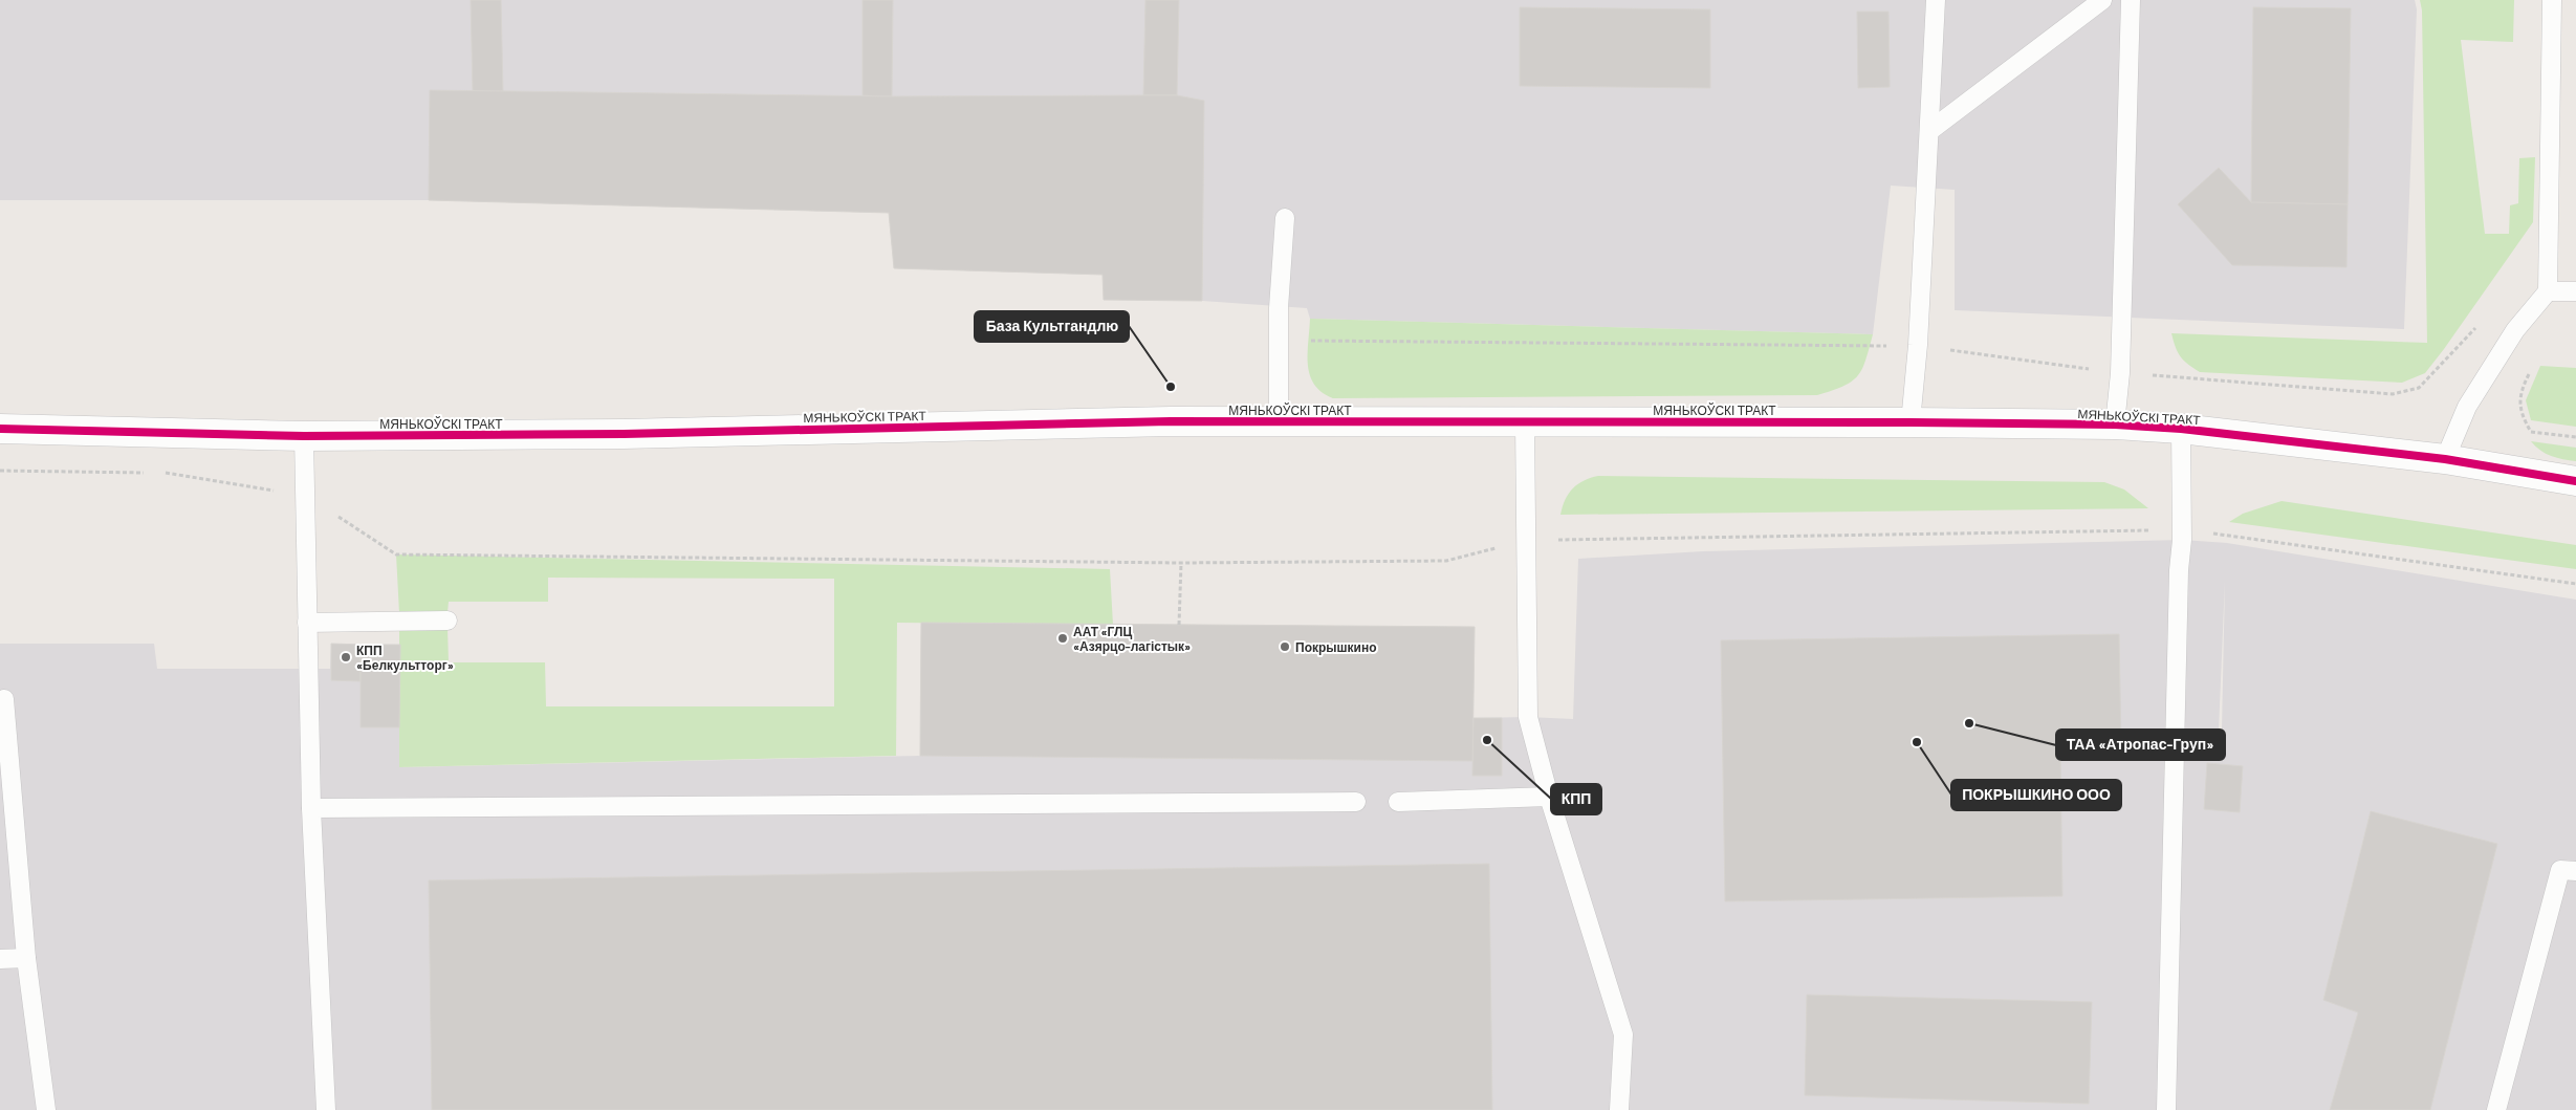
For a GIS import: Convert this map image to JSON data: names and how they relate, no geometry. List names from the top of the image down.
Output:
{
  "streets": {
    "street": ["МЯНЬКОЎСКІ ТРАКТ"]
  },
  "places": [
    "База Культгандлю",
    "ААТ «ГЛЦ «Азярцо-лагістык»",
    "Покрышкино",
    "КПП «Белкультторг»",
    "ТАА «Атропас-Груп»",
    "КПП",
    "ПОКРЫШКИНО ООО"
  ]
}
